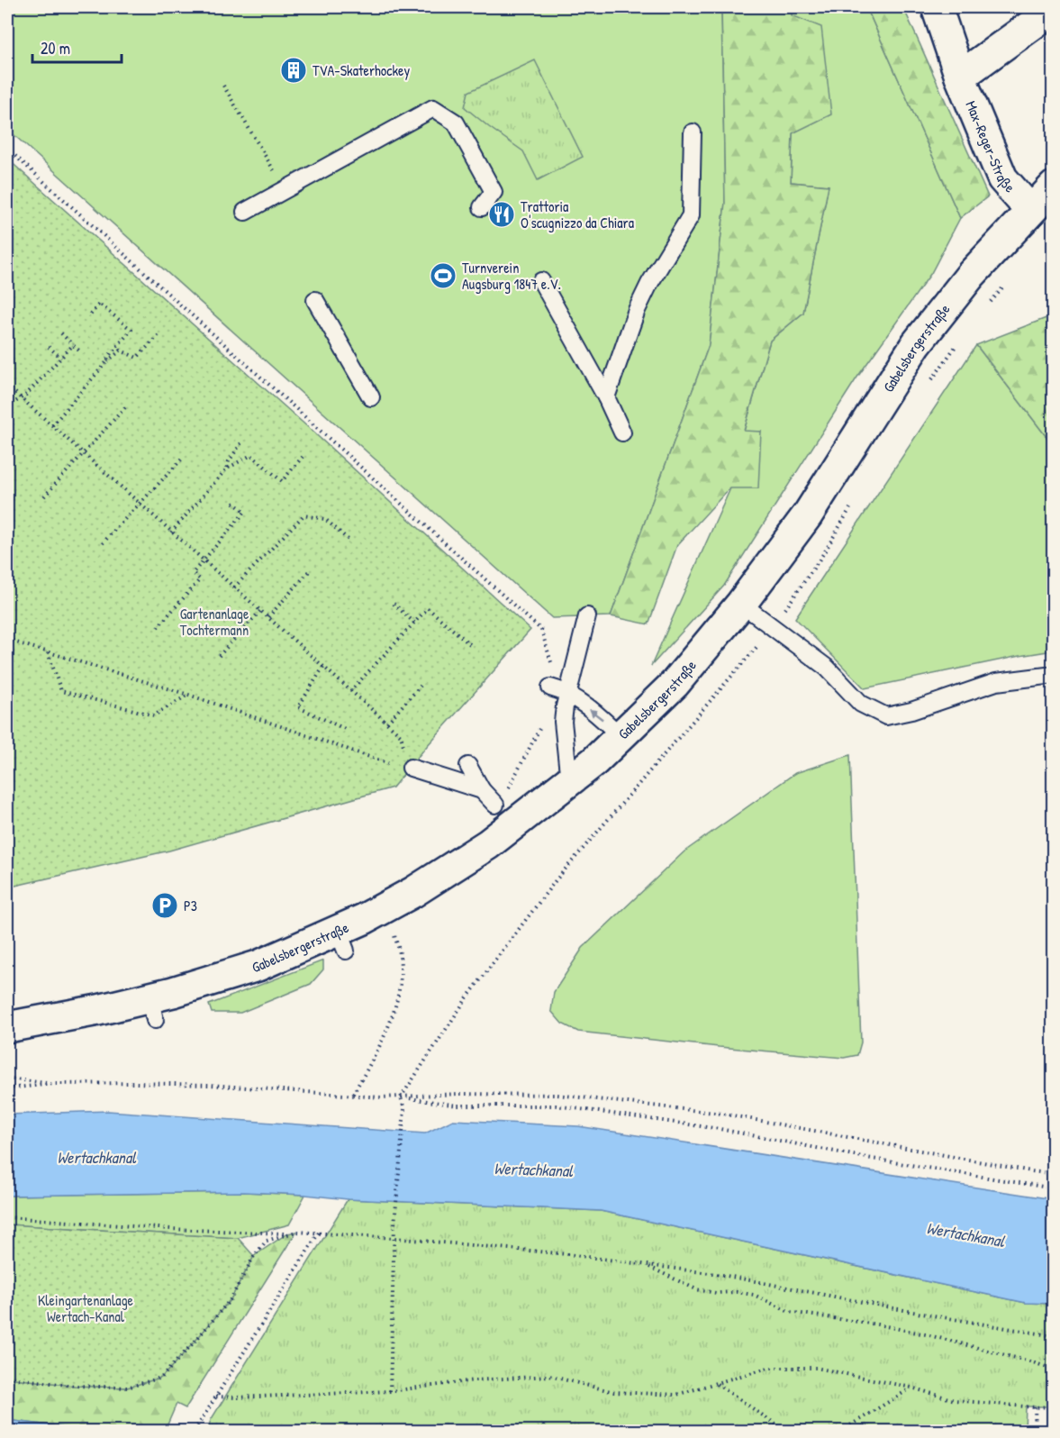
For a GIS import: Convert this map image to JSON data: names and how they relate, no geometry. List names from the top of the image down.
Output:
{
  "streets": {
    "street": ["Max-Reger-Straße", "Gabelsbergerstraße"]
  },
  "crossings": [
    ["Max-Reger-Straße", "Gabelsbergerstraße"]
  ],
  "water": ["Wertachkanal"],
  "parks": ["Gartenanlage Tochtermann", "Kleingartenanlage Wertach-Kanal"],
  "places": {
    "building": ["TVA-Skaterhockey"],
    "restaurant": ["Trattoria O'scugnizzo da Chiara"],
    "sports": ["Turnverein Augsburg 1847 e.V."],
    "parking": ["P3"]
  },
  "scale_bar": "20 m"
}
